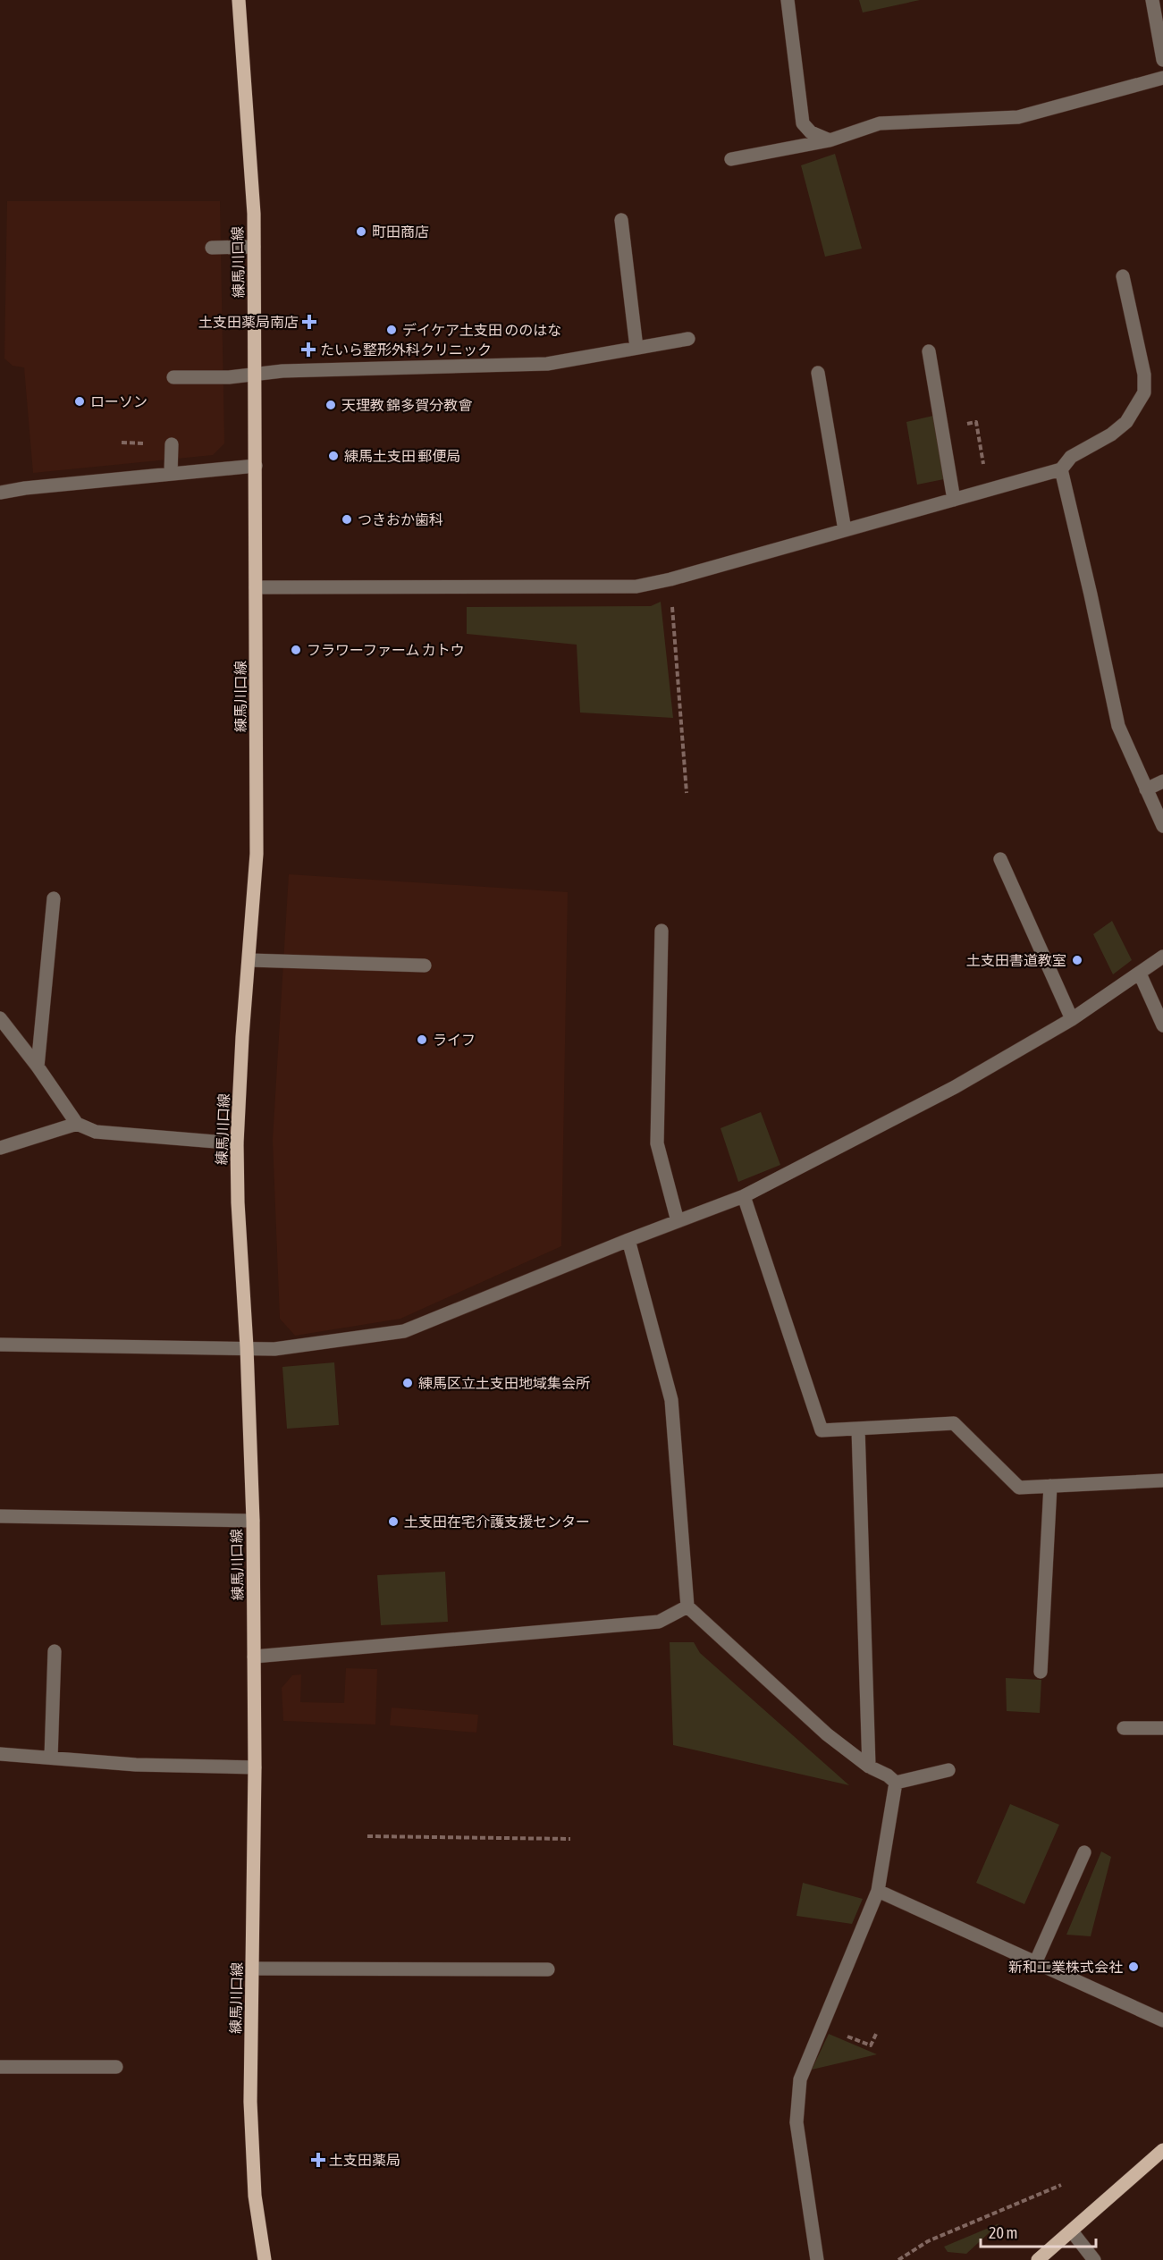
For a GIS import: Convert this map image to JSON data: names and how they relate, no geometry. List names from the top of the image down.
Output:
{
  "streets": {
    "main road": ["練馬川口線"]
  },
  "places": {
    "other": [
      "町田商店",
      "デイケア土支田 ののはな",
      "ローソン",
      "天理教 錦多賀分教會",
      "練馬土支田 郵便局",
      "つきおか歯科",
      "フラワーファーム カトウ",
      "土支田書道教室",
      "ライフ",
      "練馬区立土支田地域集会所",
      "土支田在宅介護支援センター",
      "新和工業株式会社"
    ],
    "health": ["土支田薬局南店", "たいら整形外科クリニック", "土支田薬局"]
  },
  "scale_bar": "20 m"
}
